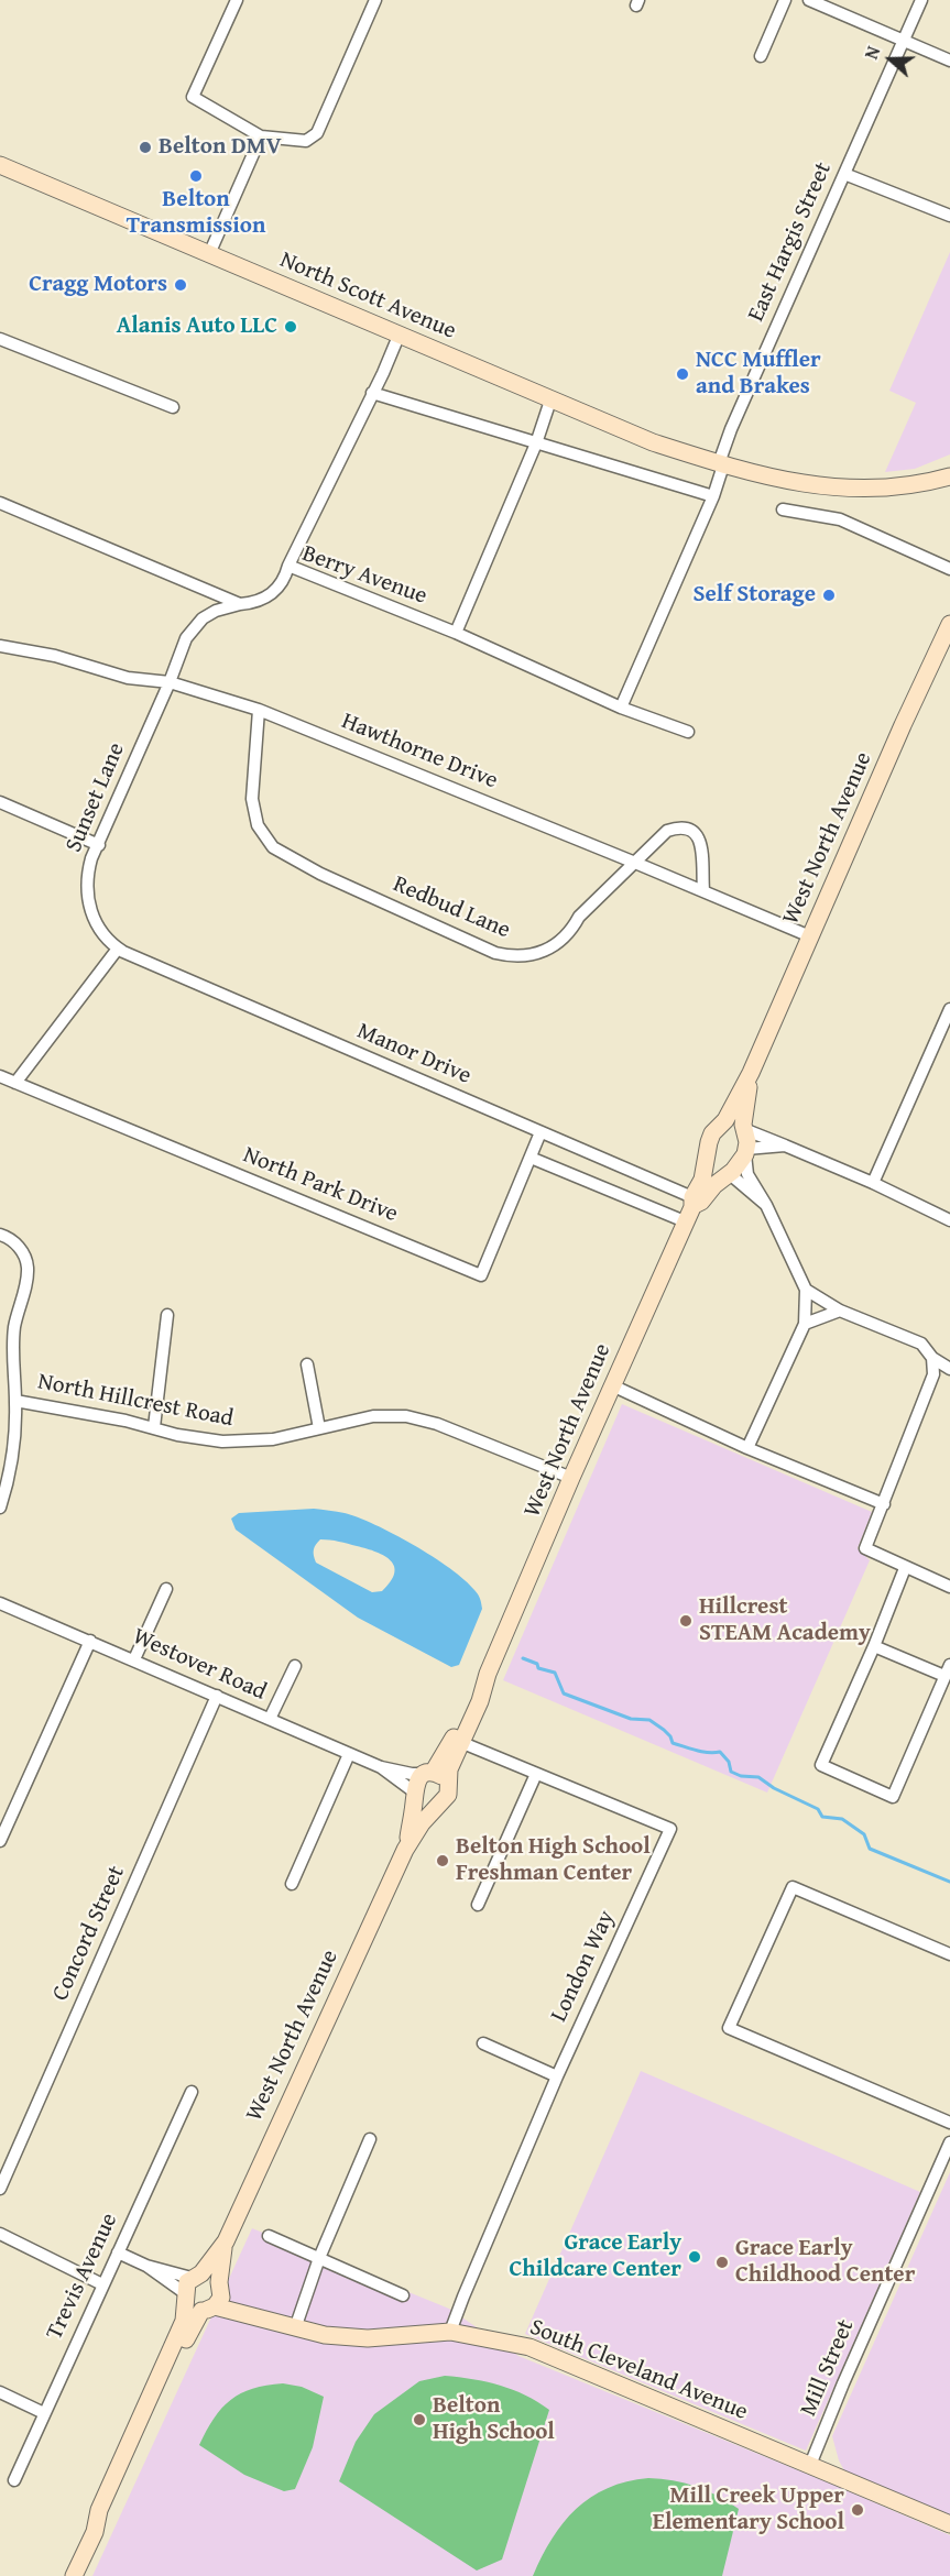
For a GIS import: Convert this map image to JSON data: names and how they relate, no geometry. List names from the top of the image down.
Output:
{
  "streets": {
    "main road": ["North Scott Avenue", "West North Avenue", "South Cleveland Avenue"],
    "street": [
      "East Hargis Street",
      "Berry Avenue",
      "Hawthorne Drive",
      "Sunset Lane",
      "Redbud Lane",
      "Manor Drive",
      "North Park Drive",
      "North Hillcrest Road",
      "Westover Road",
      "Concord Street",
      "London Way",
      "Trevis Avenue",
      "Mill Street"
    ]
  },
  "crossings": [
    ["East Hargis Street", "North Scott Avenue"],
    ["East Hargis Street", "Berry Avenue"],
    ["Berry Avenue", "Sunset Lane"],
    ["Hawthorne Drive", "Sunset Lane"],
    ["Hawthorne Drive", "West North Avenue"],
    ["Hawthorne Drive", "Redbud Lane"],
    ["Sunset Lane", "Manor Drive"],
    ["West North Avenue", "Manor Drive"],
    ["West North Avenue", "North Hillcrest Road"],
    ["West North Avenue", "Westover Road"],
    ["West North Avenue", "London Way"],
    ["West North Avenue", "South Cleveland Avenue"],
    ["Manor Drive", "North Park Drive"],
    ["Westover Road", "Concord Street"],
    ["London Way", "South Cleveland Avenue"],
    ["Mill Street", "South Cleveland Avenue"]
  ],
  "places": [
    "Belton DMV",
    "Belton Transmission",
    "Cragg Motors",
    "Alanis Auto LLC",
    "NCC Muffler and Brakes",
    "Self Storage",
    "Hillcrest STEAM Academy",
    "Belton High School Freshman Center",
    "Grace Early Childcare Center",
    "Grace Early Childhood Center",
    "Belton High School",
    "Mill Creek Upper Elementary School"
  ],
  "north": "left"
}
